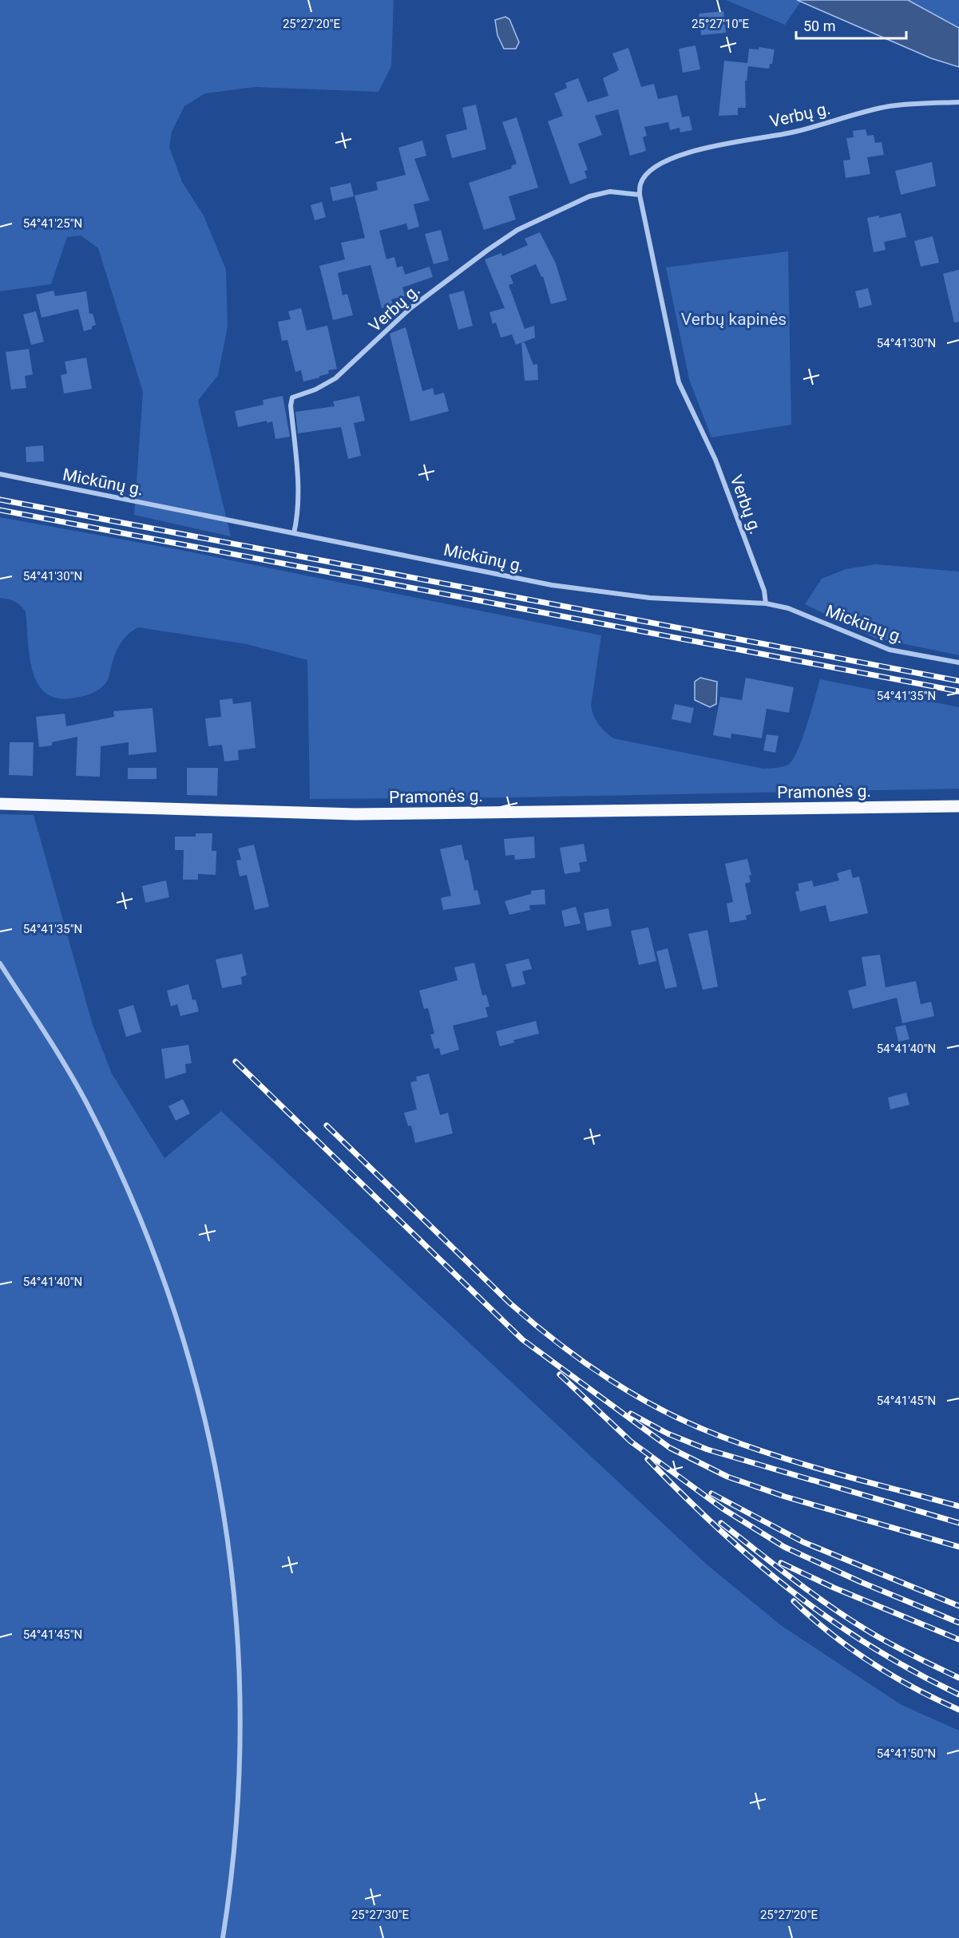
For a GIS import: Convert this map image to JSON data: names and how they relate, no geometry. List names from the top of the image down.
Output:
{
  "streets": {
    "main road": ["Pramonės g."],
    "street": ["Verbų g.", "Mickūnų g."]
  },
  "crossings": [
    ["Verbų g.", "Mickūnų g."]
  ],
  "parks": ["Verbų kapinės"],
  "scale_bar": "50 m",
  "coordinates": [
    "25°27'20\"E",
    "25°27'10\"E",
    "54°41'25\"N",
    "54°41'30\"N",
    "54°41'35\"N",
    "54°41'40\"N",
    "54°41'45\"N",
    "54°41'50\"N",
    "25°27'30\"E"
  ]
}
